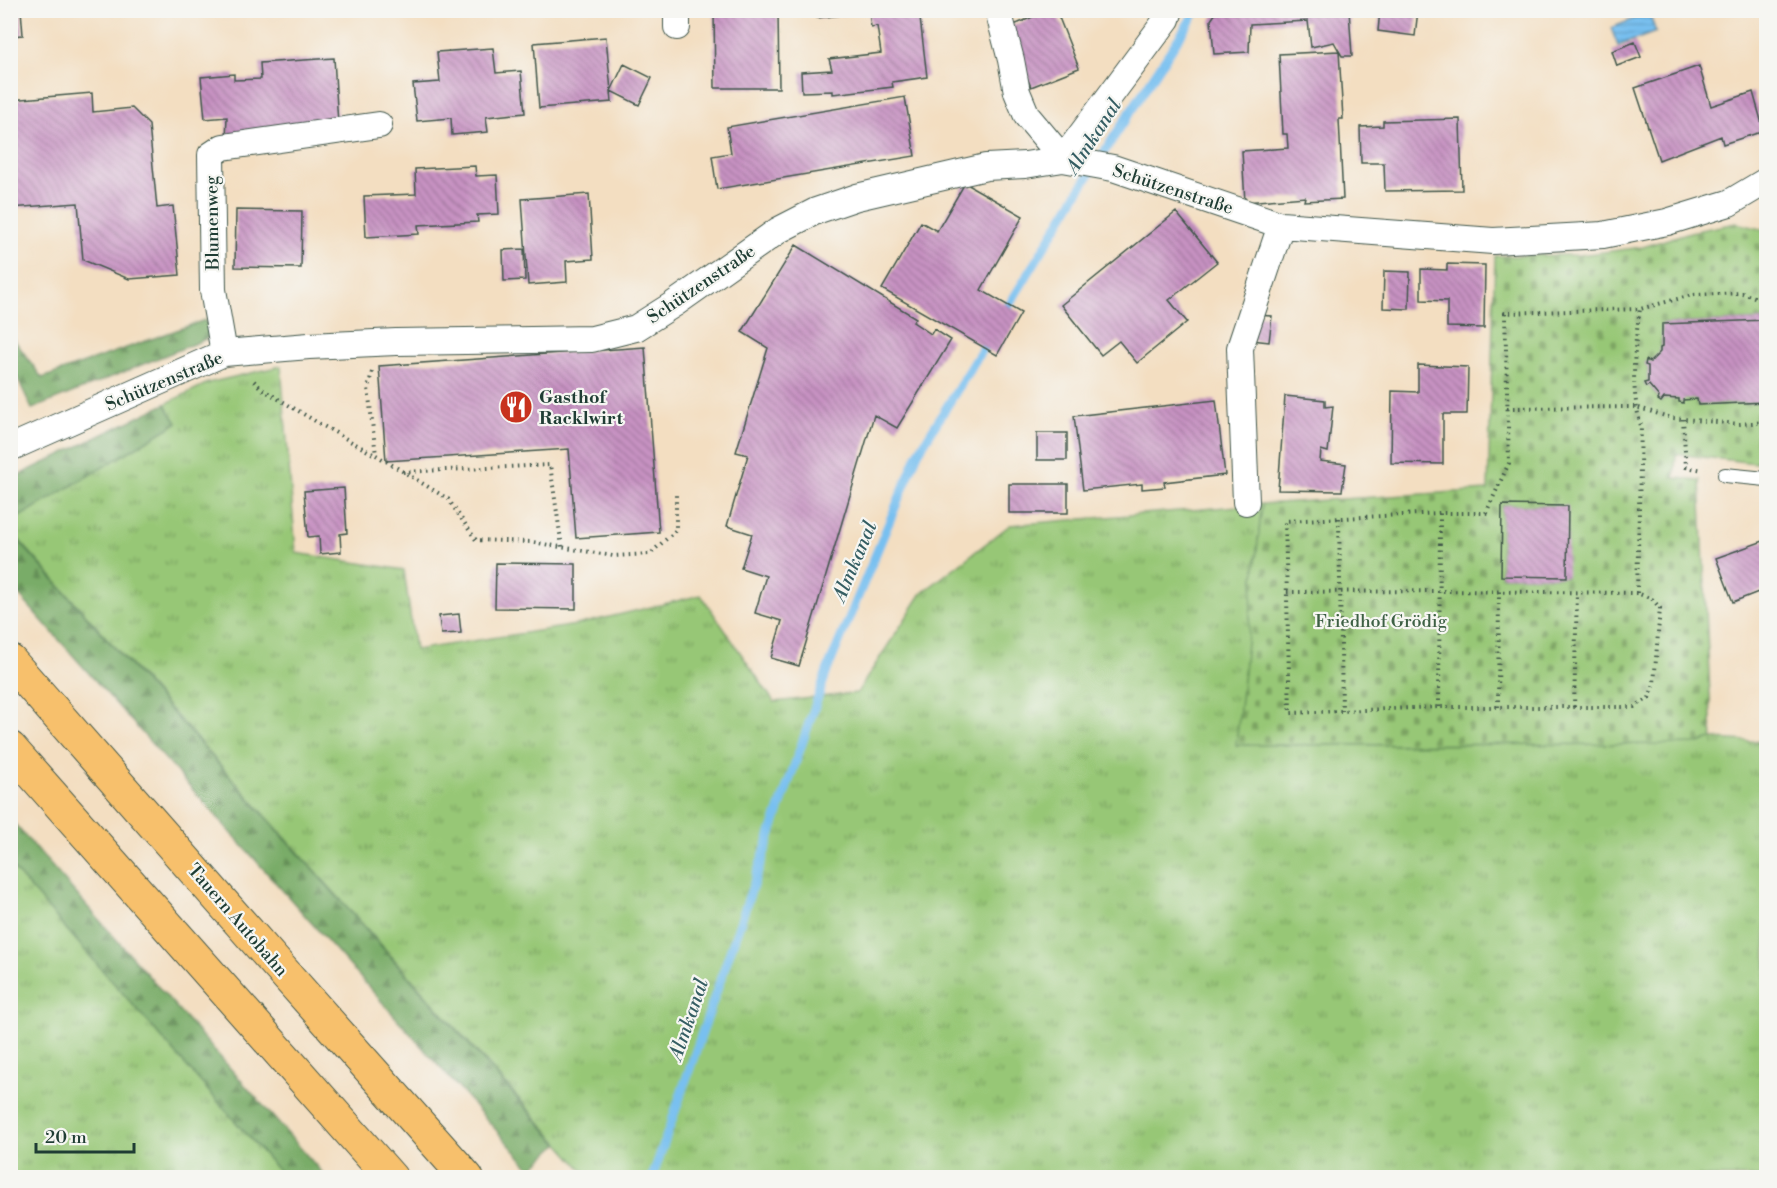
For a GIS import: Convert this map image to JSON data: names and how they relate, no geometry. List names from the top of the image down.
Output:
{
  "streets": {
    "highway": ["Tauern Autobahn"],
    "street": ["Schützenstraße", "Blumenweg"]
  },
  "crossings": [
    ["Schützenstraße", "Blumenweg"]
  ],
  "water": ["Almkanal"],
  "parks": ["Friedhof Grödig"],
  "places": {
    "restaurant": ["Gasthof Racklwirt"]
  },
  "scale_bar": "20 m"
}
